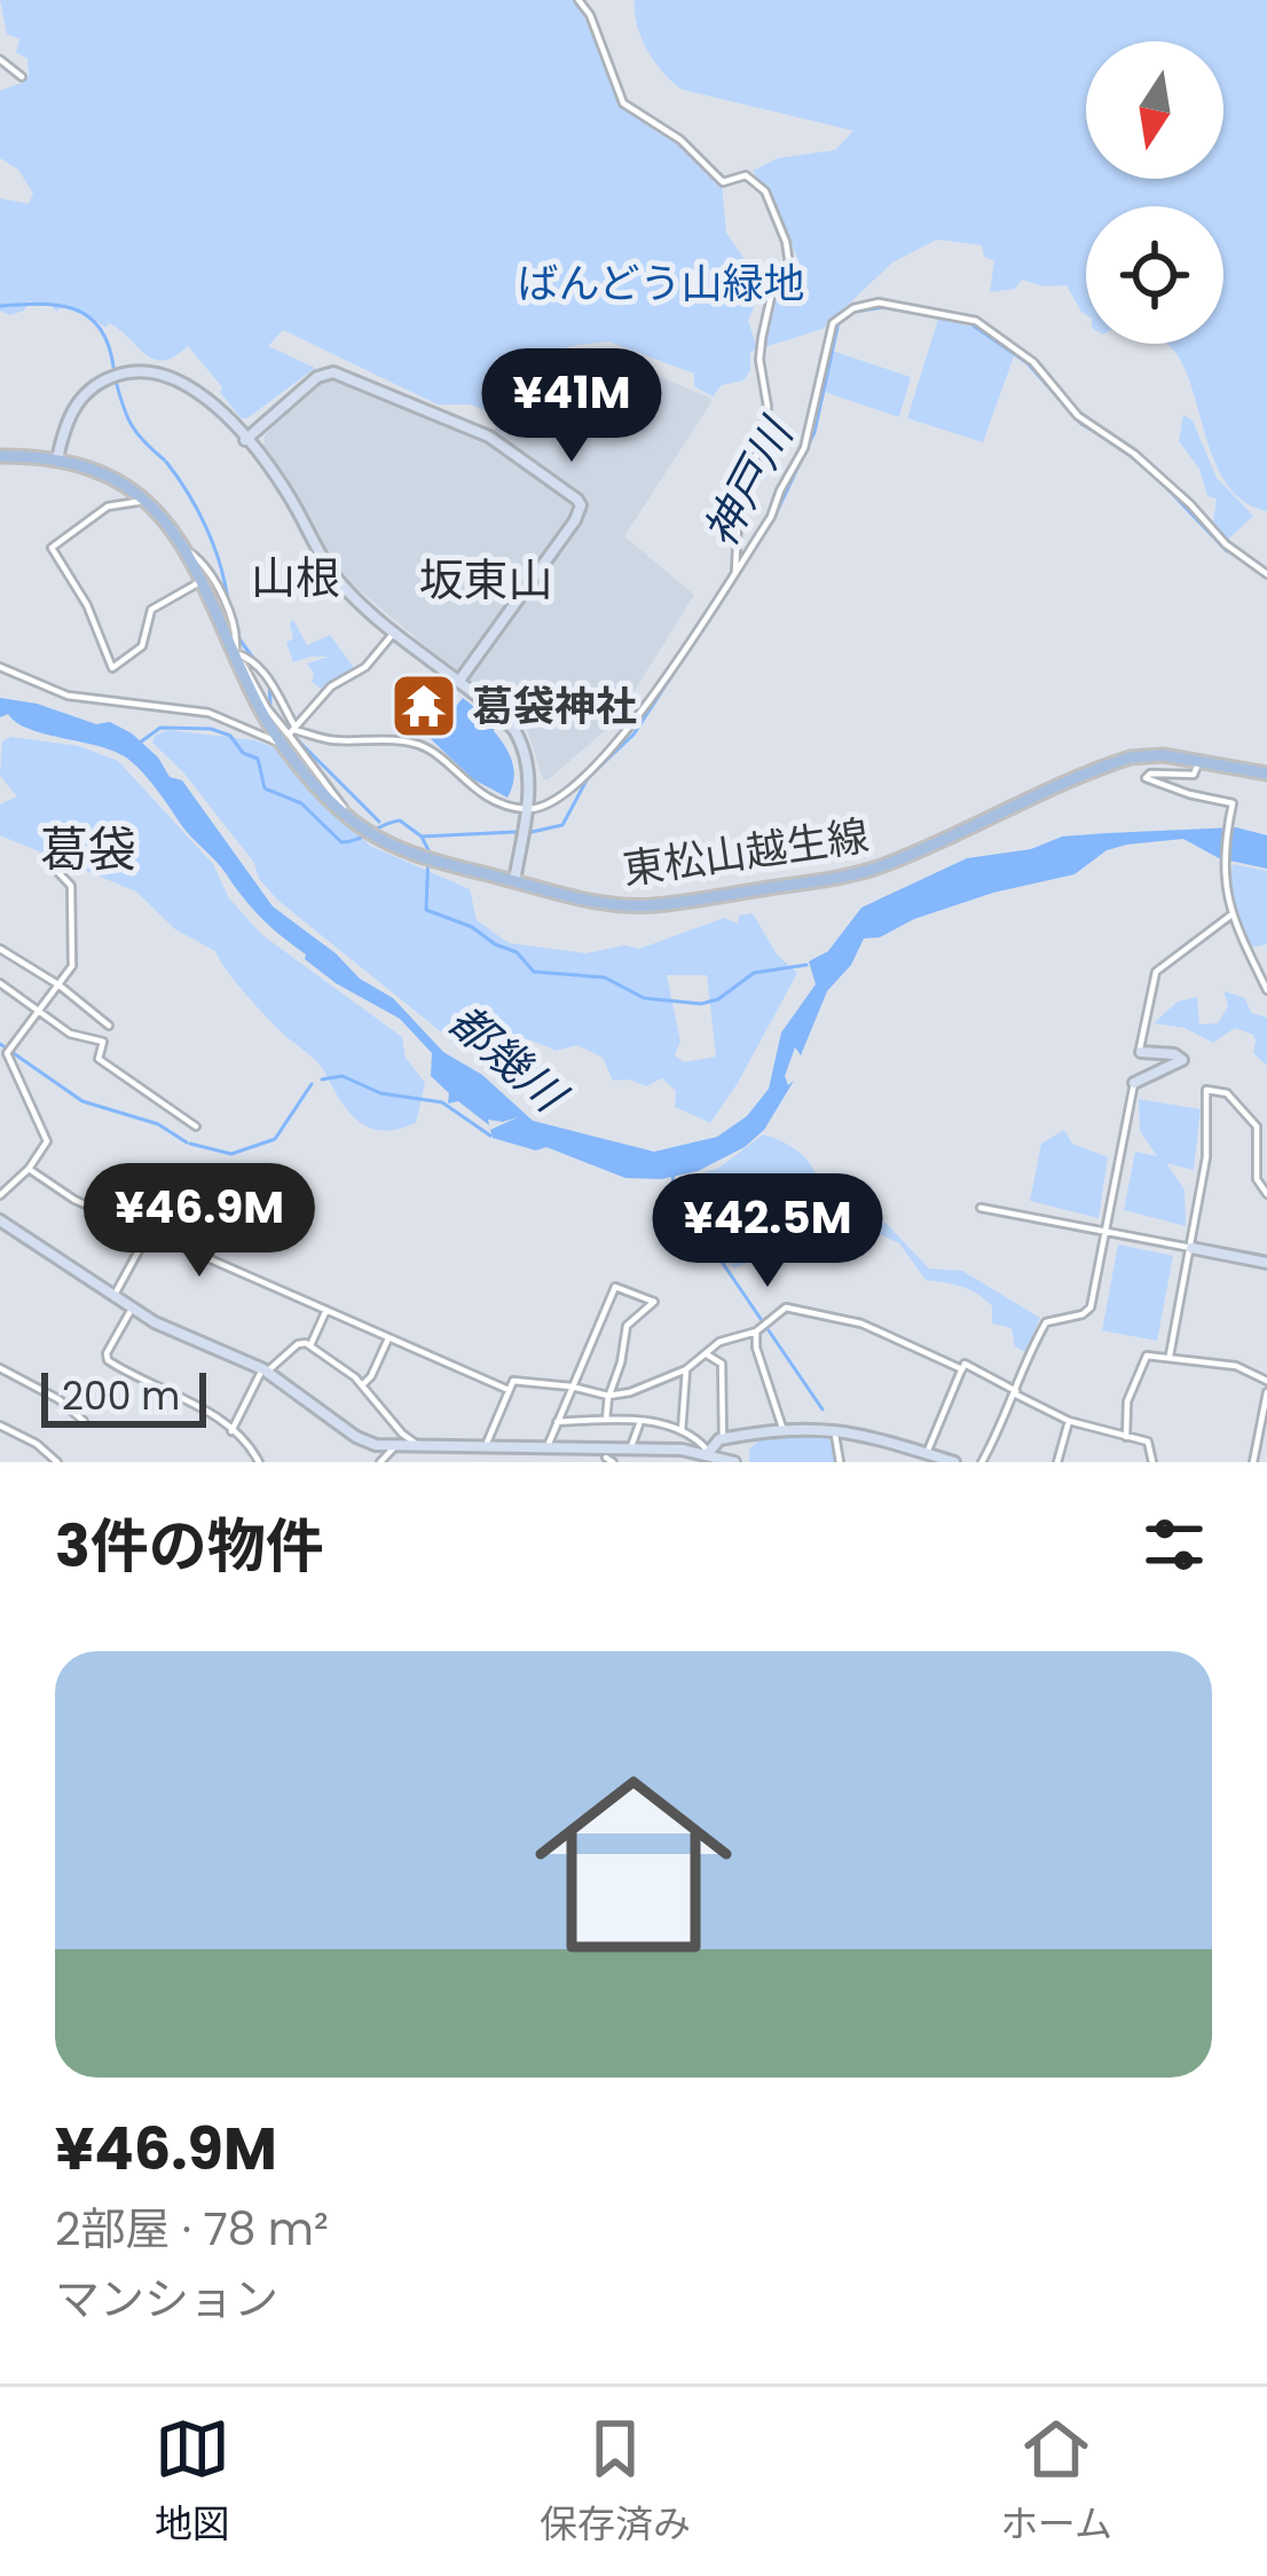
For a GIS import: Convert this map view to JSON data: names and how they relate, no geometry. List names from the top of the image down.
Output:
{
  "streets": {
    "main road": ["東松山越生線"]
  },
  "districts": ["山根", "坂東山", "葛袋"],
  "water": ["神戸川", "都幾川"],
  "parks": ["ばんどう山緑地"],
  "places": {
    "temple": ["葛袋神社"]
  },
  "scale_bar": "200 m",
  "north": "bottom",
  "page": {
    "price": ["¥41M", "¥46.9M", "¥42.5M"],
    "scale": "200 m",
    "heading": "3件の物件",
    "list": [
      {
        "name": "¥46.9M",
        "note": "2部屋 · 78 m² · マンション"
      }
    ],
    "tabs": ["地図", "保存済み", "ホーム"]
  }
}
